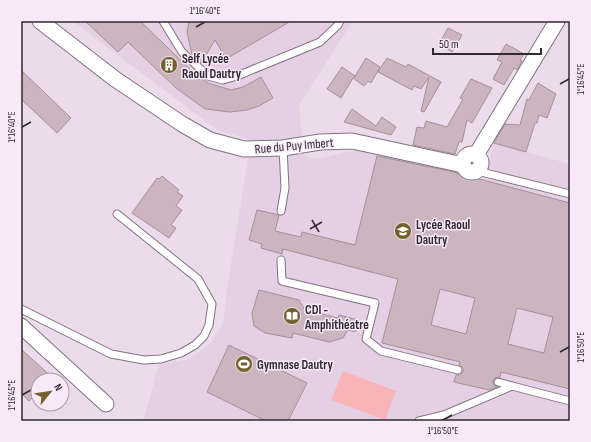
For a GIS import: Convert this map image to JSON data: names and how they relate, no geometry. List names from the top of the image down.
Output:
{
  "streets": {
    "street": ["Rue du Puy Imbert"]
  },
  "places": {
    "building": ["Self Lycée Raoul Dautry"],
    "school or university": ["Lycée Raoul Dautry"],
    "library": ["CDI - Amphithéatre"],
    "sports": ["Gymnase Dautry"]
  },
  "scale_bar": "50 m",
  "north": "top right",
  "coordinates": ["1°16'40\"E", "1°16'45\"E", "1°16'50\"E"]
}
